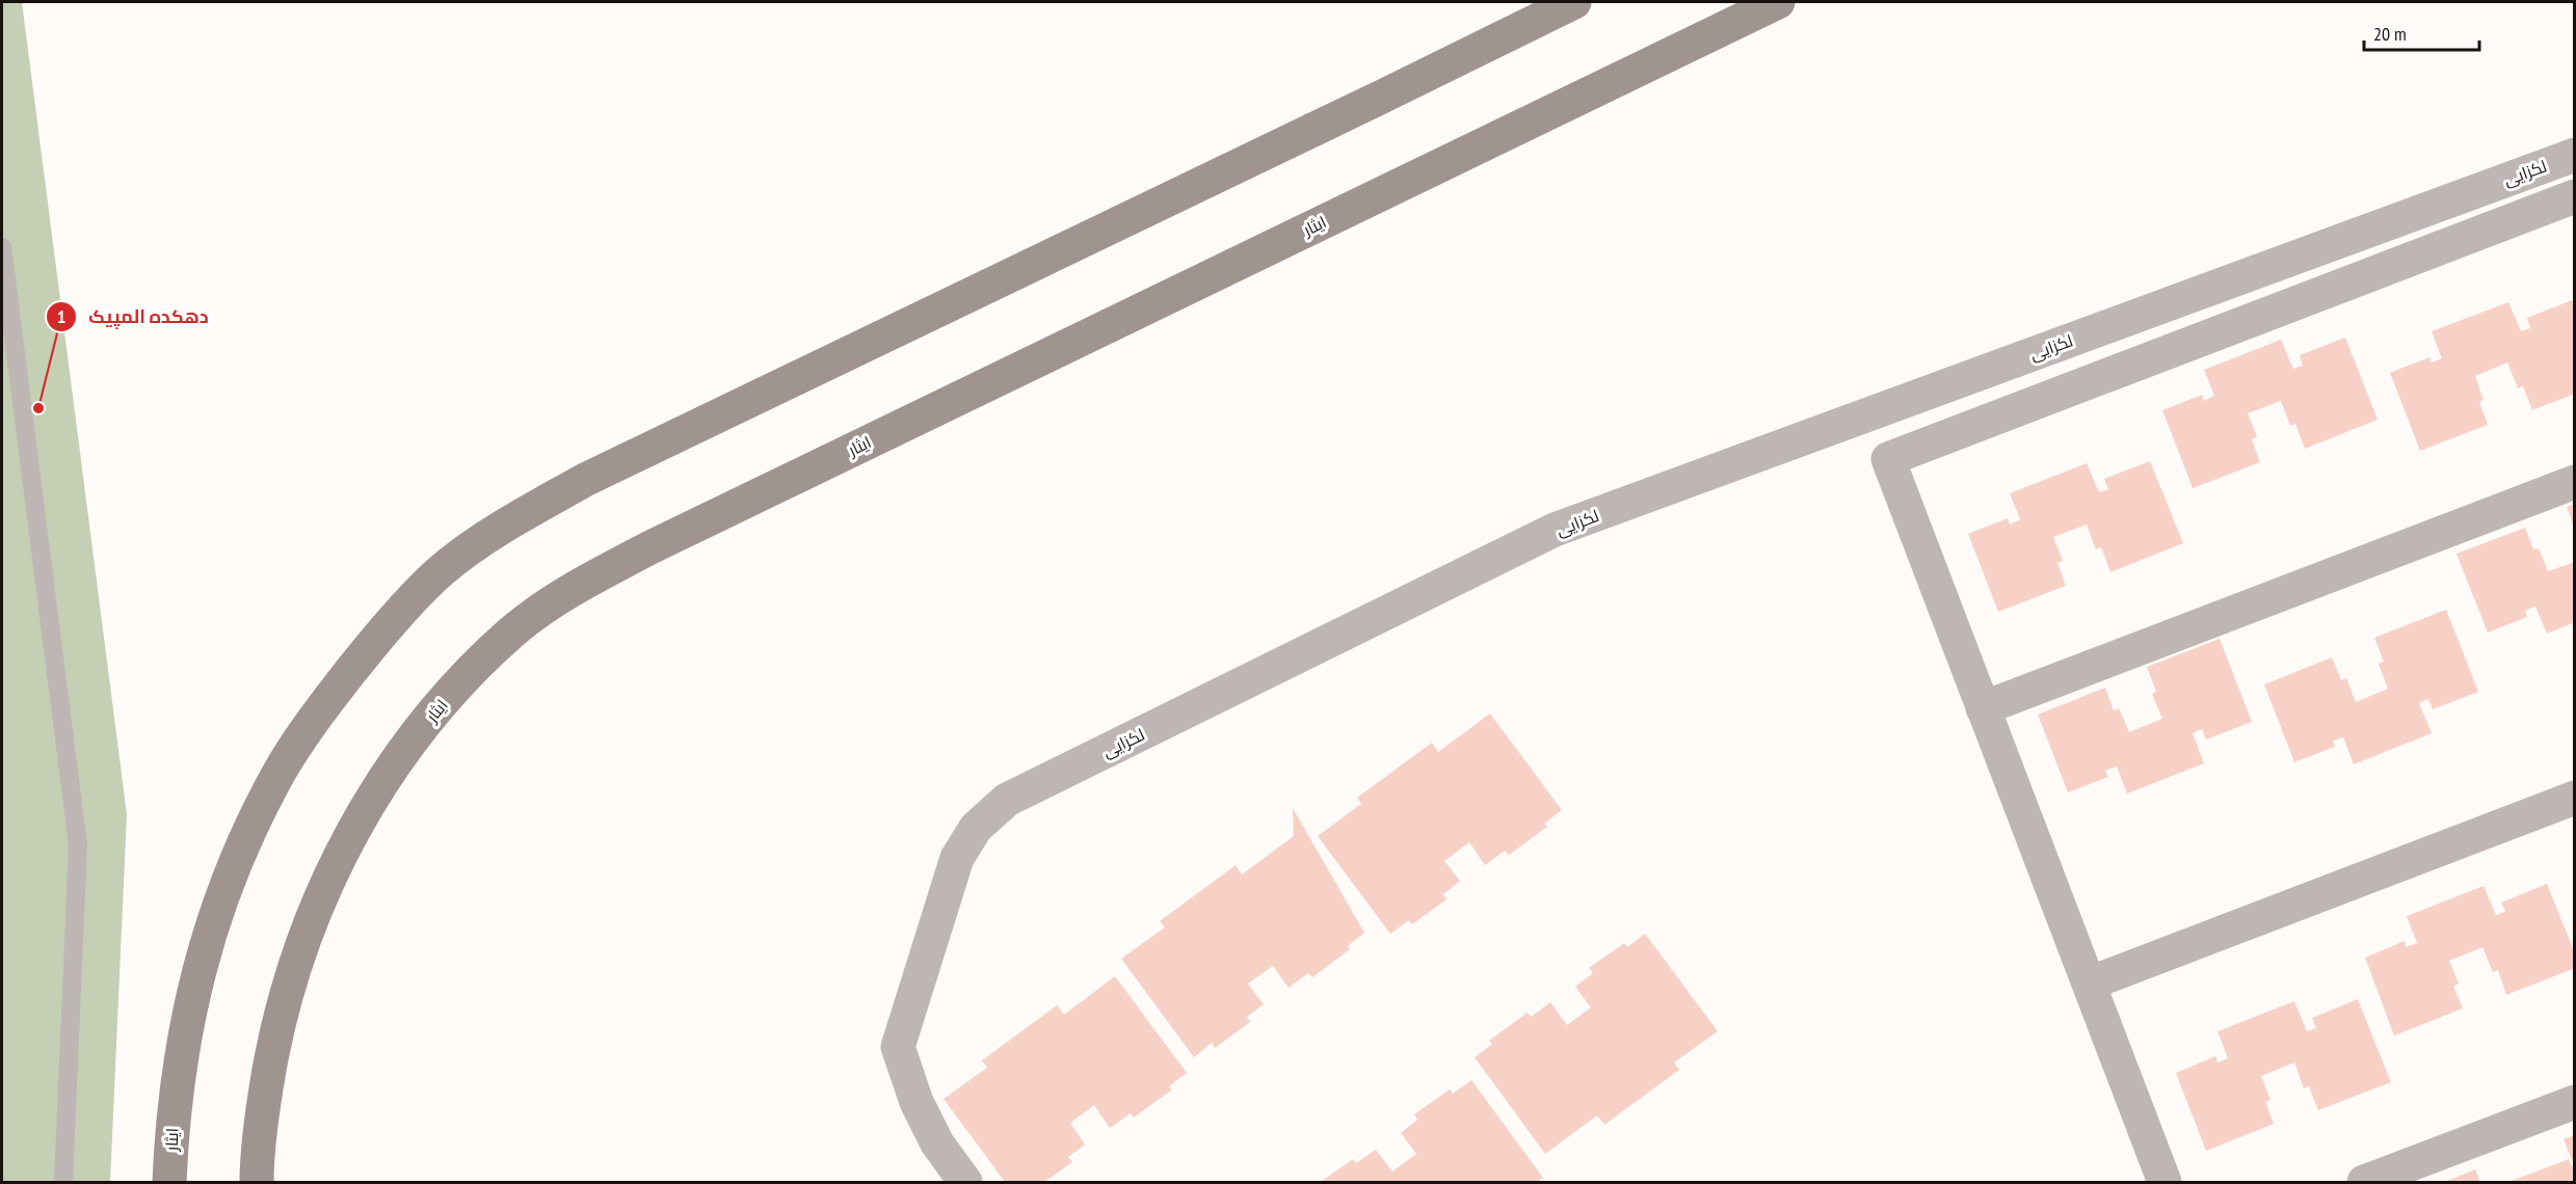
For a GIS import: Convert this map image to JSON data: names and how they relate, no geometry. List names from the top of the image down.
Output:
{
  "streets": {
    "street": ["لکزایی", "ایثار"]
  },
  "places": ["دهکده المپیک"],
  "scale_bar": "20 m"
}
